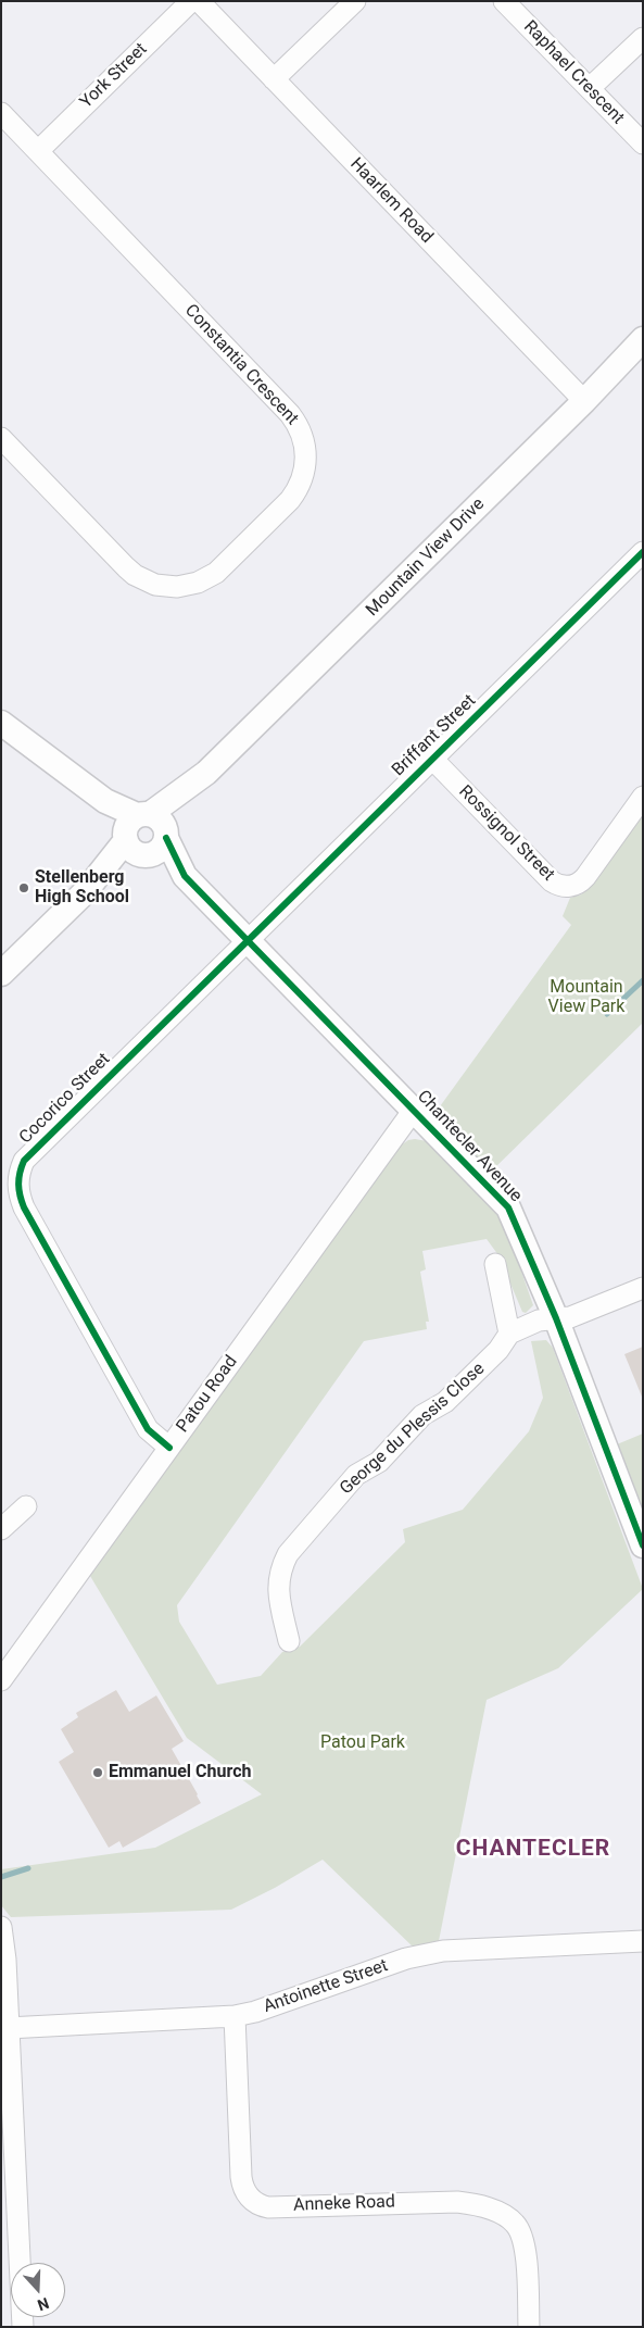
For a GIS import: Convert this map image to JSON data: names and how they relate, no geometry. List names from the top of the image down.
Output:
{
  "streets": {
    "street": [
      "Raphael Crescent",
      "York Street",
      "Haarlem Road",
      "Constantia Crescent",
      "Mountain View Drive",
      "Briffant Street",
      "Rossignol Street",
      "Cocorico Street",
      "Chantecler Avenue",
      "Patou Road",
      "George du Plessis Close",
      "Antoinette Street",
      "Anneke Road"
    ]
  },
  "crossings": [
    ["York Street", "Constantia Crescent"],
    ["Haarlem Road", "Mountain View Drive"],
    ["Mountain View Drive", "Chantecler Avenue"],
    ["Briffant Street", "Rossignol Street"],
    ["Briffant Street", "Cocorico Street"],
    ["Briffant Street", "Chantecler Avenue"],
    ["Cocorico Street", "Chantecler Avenue"],
    ["Cocorico Street", "Patou Road"],
    ["Chantecler Avenue", "Patou Road"],
    ["Chantecler Avenue", "George du Plessis Close"],
    ["Antoinette Street", "Anneke Road"]
  ],
  "districts": ["CHANTECLER"],
  "parks": ["Mountain View Park", "Patou Park"],
  "places": ["Stellenberg High School", "Emmanuel Church"],
  "north": "bottom"
}
